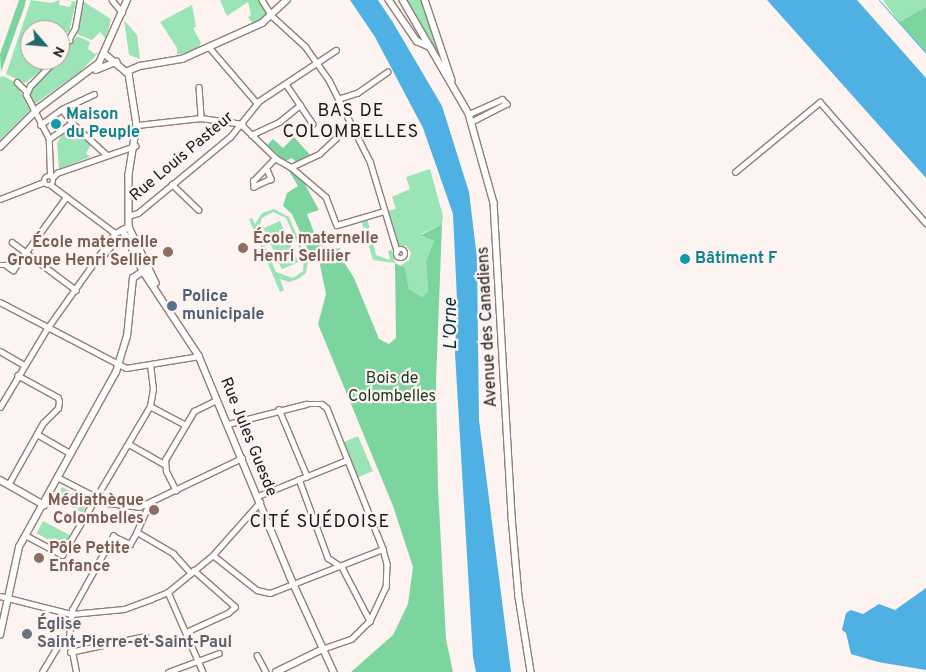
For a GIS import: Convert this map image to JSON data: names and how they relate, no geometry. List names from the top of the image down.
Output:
{
  "streets": {
    "street": ["Rue Louis Pasteur", "Avenue des Canadiens", "Rue Jules Guesde"]
  },
  "crossings": [
    ["Rue Louis Pasteur", "Rue Jules Guesde"]
  ],
  "districts": ["BAS DE COLOMBELLES", "CITÉ SUÉDOISE"],
  "water": ["L'Orne"],
  "parks": ["Bois de Colombelles"],
  "places": [
    "Maison du Peuple",
    "École maternelle Henri Selliier",
    "École maternelle Groupe Henri Sellier",
    "Bâtiment F",
    "Police municipale",
    "Médiathèque Colombelles",
    "Pôle Petite Enfance",
    "Église Saint-Pierre-et-Saint-Paul"
  ],
  "north": "bottom right"
}
